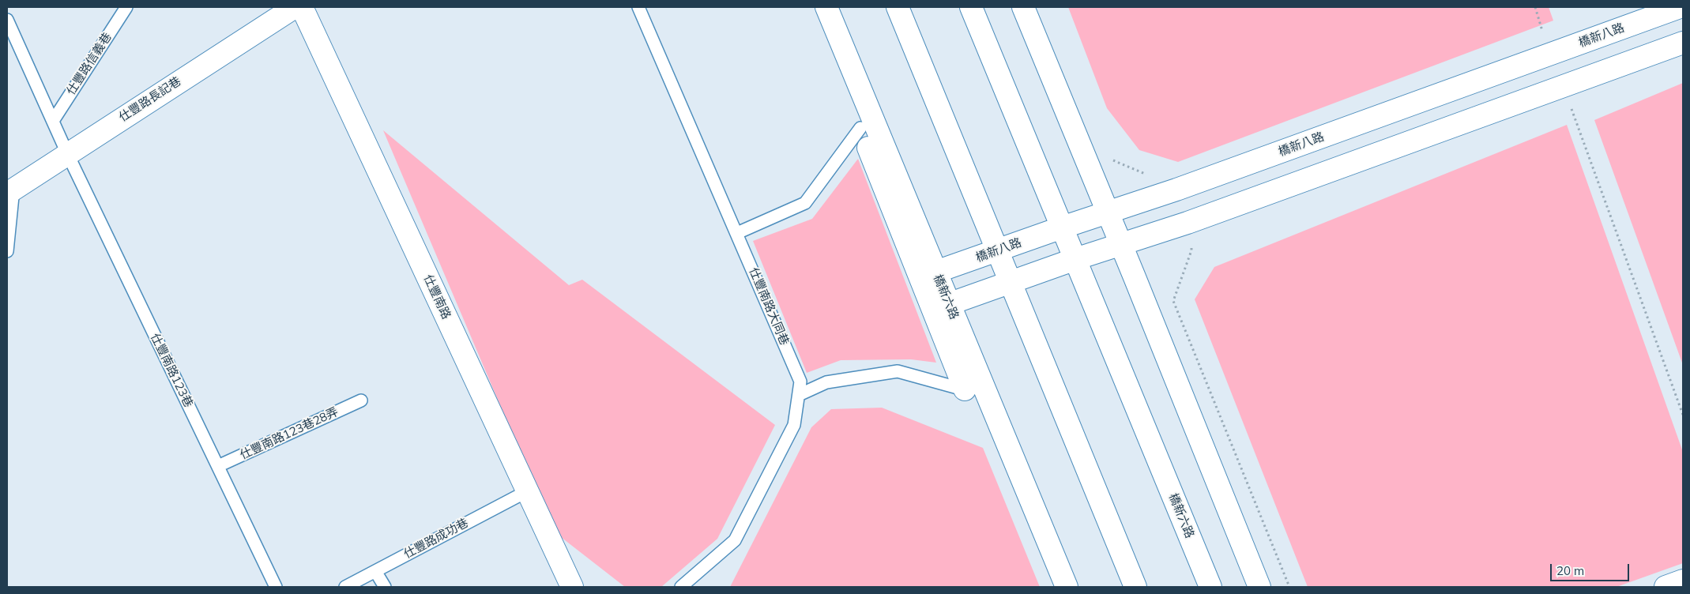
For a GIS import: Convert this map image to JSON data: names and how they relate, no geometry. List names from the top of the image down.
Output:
{
  "streets": {
    "street": [
      "橋新八路",
      "仕豐路長記巷",
      "仕豐南路",
      "橋新六路"
    ],
    "lane": [
      "仕豐路信義巷",
      "仕豐南路大同巷",
      "仕豐南路123巷",
      "仕豐南路123巷28弄",
      "仕豐路成功巷"
    ]
  },
  "crossings": [
    ["橋新八路", "橋新六路"],
    ["仕豐路長記巷", "仕豐南路123巷"],
    ["仕豐南路", "仕豐路成功巷"],
    ["仕豐南路123巷", "仕豐南路123巷28弄"]
  ],
  "scale_bar": "20 m"
}
